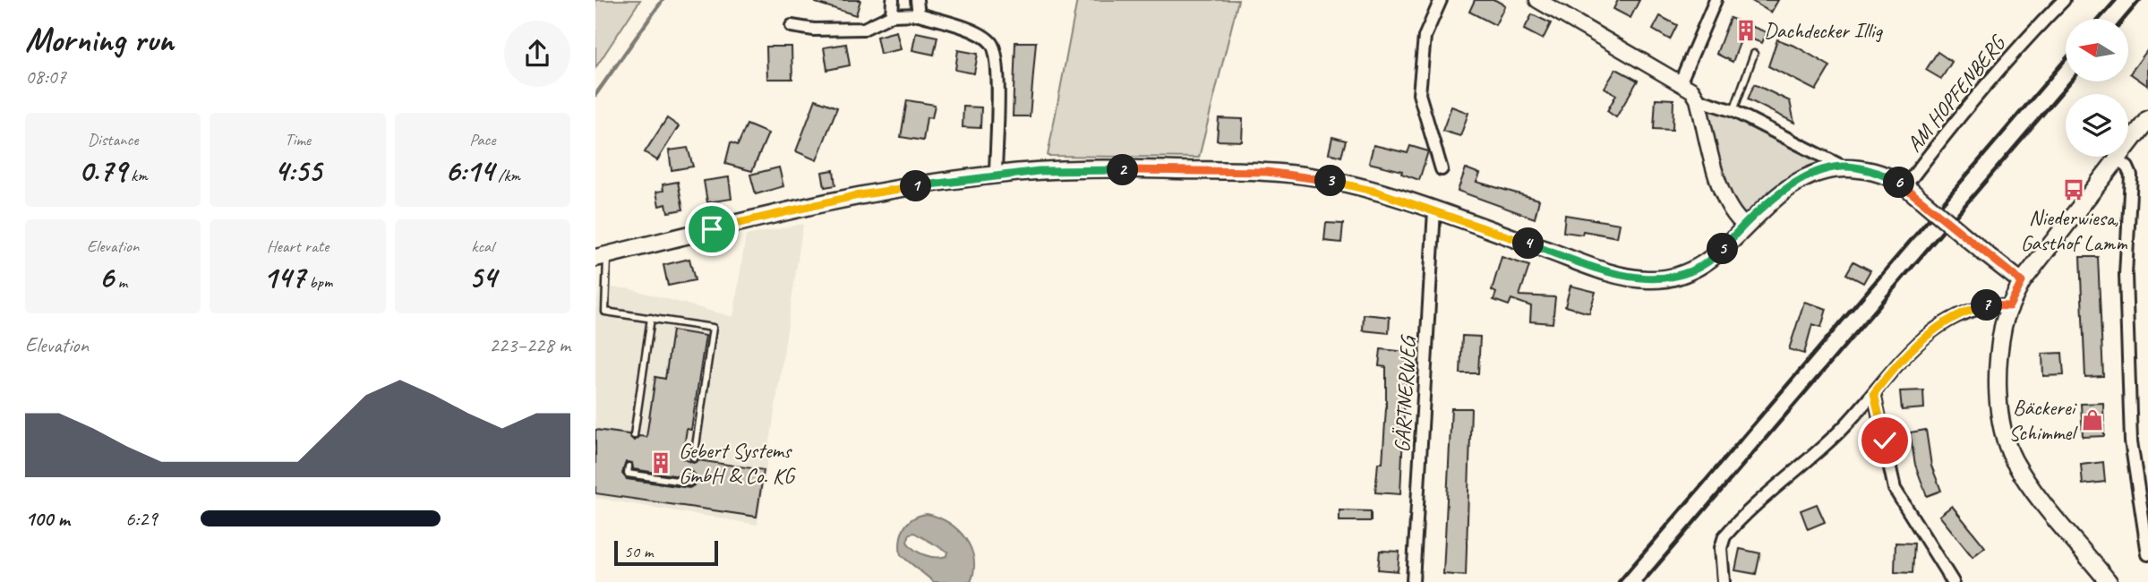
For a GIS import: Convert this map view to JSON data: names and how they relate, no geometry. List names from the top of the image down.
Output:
{
  "streets": {
    "street": ["AM HOPFENBERG", "GÄRTNERWEG"]
  },
  "places": {
    "building": ["Dachdecker Illig", "Gebert Systems GmbH & Co. KG"],
    "bus stop": ["Niederwiesa, Gasthof Lamm"],
    "shop": ["Bäckerei Schimmel"]
  },
  "scale_bar": "50 m",
  "north": "left",
  "page": {
    "heading": ["Morning run", "08:07"],
    "stats": [
      ["Distance", "0.79 km"],
      ["Time", "4:55"],
      ["Pace", "6:14 /km"],
      ["Elevation", "6 m"],
      ["Heart rate", "147 bpm"],
      ["kcal", "54"]
    ],
    "pins": [
      "2",
      "3",
      "6",
      "1",
      "4",
      "5",
      "7"
    ],
    "chart": ["Elevation", "223–228 m"],
    "list": [
      {
        "name": "100 m",
        "note": "6:29"
      }
    ],
    "scale": "50 m"
  }
}
